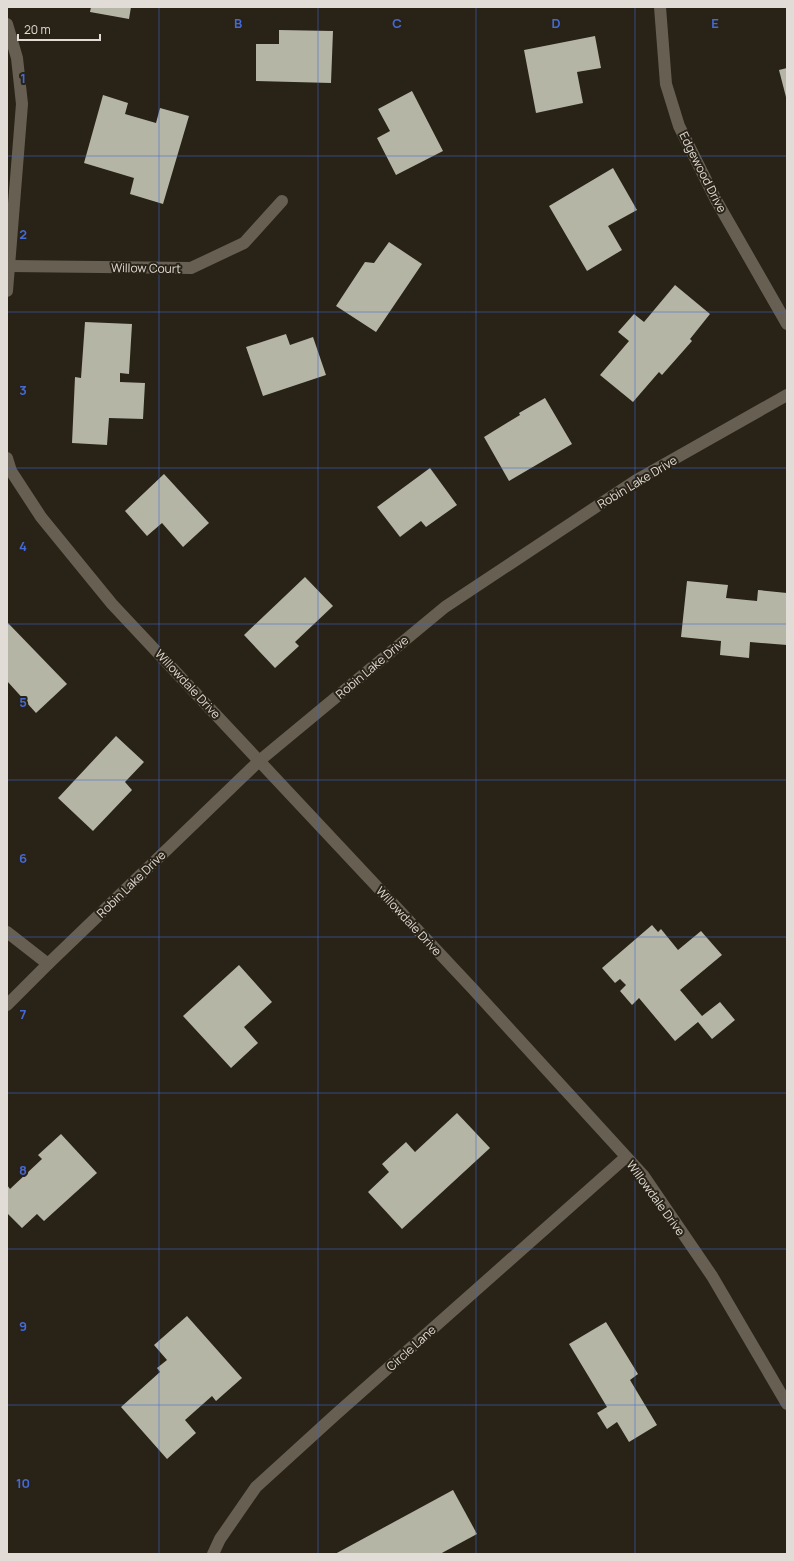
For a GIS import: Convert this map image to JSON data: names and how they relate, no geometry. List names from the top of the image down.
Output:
{
  "streets": {
    "street": [
      "Edgewood Drive",
      "Willow Court",
      "Robin Lake Drive",
      "Willowdale Drive",
      "Circle Lane"
    ]
  },
  "crossings": [
    ["Robin Lake Drive", "Willowdale Drive"],
    ["Willowdale Drive", "Circle Lane"]
  ],
  "scale_bar": "20 m",
  "grid": {
    "columns": [
      "B",
      "C",
      "D",
      "E"
    ],
    "rows": [
      "1",
      "2",
      "3",
      "4",
      "5",
      "6",
      "7",
      "8",
      "9",
      "10"
    ]
  }
}
